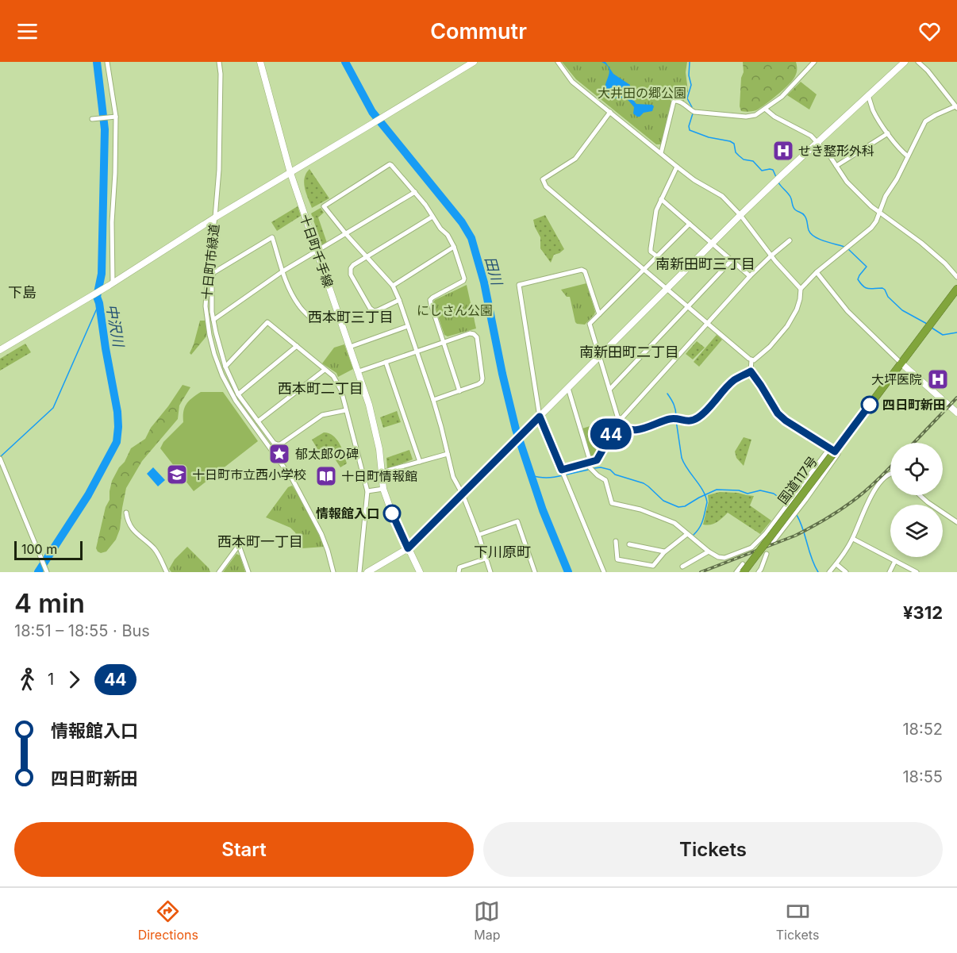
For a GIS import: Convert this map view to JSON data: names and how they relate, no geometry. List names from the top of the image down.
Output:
{
  "streets": {
    "highway": ["国道117号"],
    "street": ["十日町千手線", "十日町市緑道"]
  },
  "districts": [
    "南新田町三丁目",
    "下島",
    "西本町三丁目",
    "南新田町二丁目",
    "西本町二丁目",
    "西本町一丁目",
    "下川原町"
  ],
  "water": ["田川", "中沢川"],
  "parks": ["大井田の郷公園", "にしさん公園"],
  "places": {
    "hospital": ["せき整形外科", "大坪医院"],
    "other": ["四日町新田", "情報館入口"],
    "place": ["郁太郎の碑"],
    "school or university": ["十日町市立西小学校"],
    "library": ["十日町情報館"]
  },
  "lines": ["bus line 44"],
  "scale_bar": "100 m",
  "page": {
    "header": "Commutr",
    "on_map": "44",
    "scale": "100 m",
    "heading": ["4 min", "18:51 – 18:55 · Bus", "¥312"],
    "legs": ["1", "44"],
    "list": [
      {
        "name": "情報館入口",
        "value": "18:52"
      },
      {
        "name": "四日町新田",
        "value": "18:55"
      }
    ],
    "buttons": ["Start", "Tickets"],
    "tabs": ["Directions", "Map", "Tickets"]
  }
}
